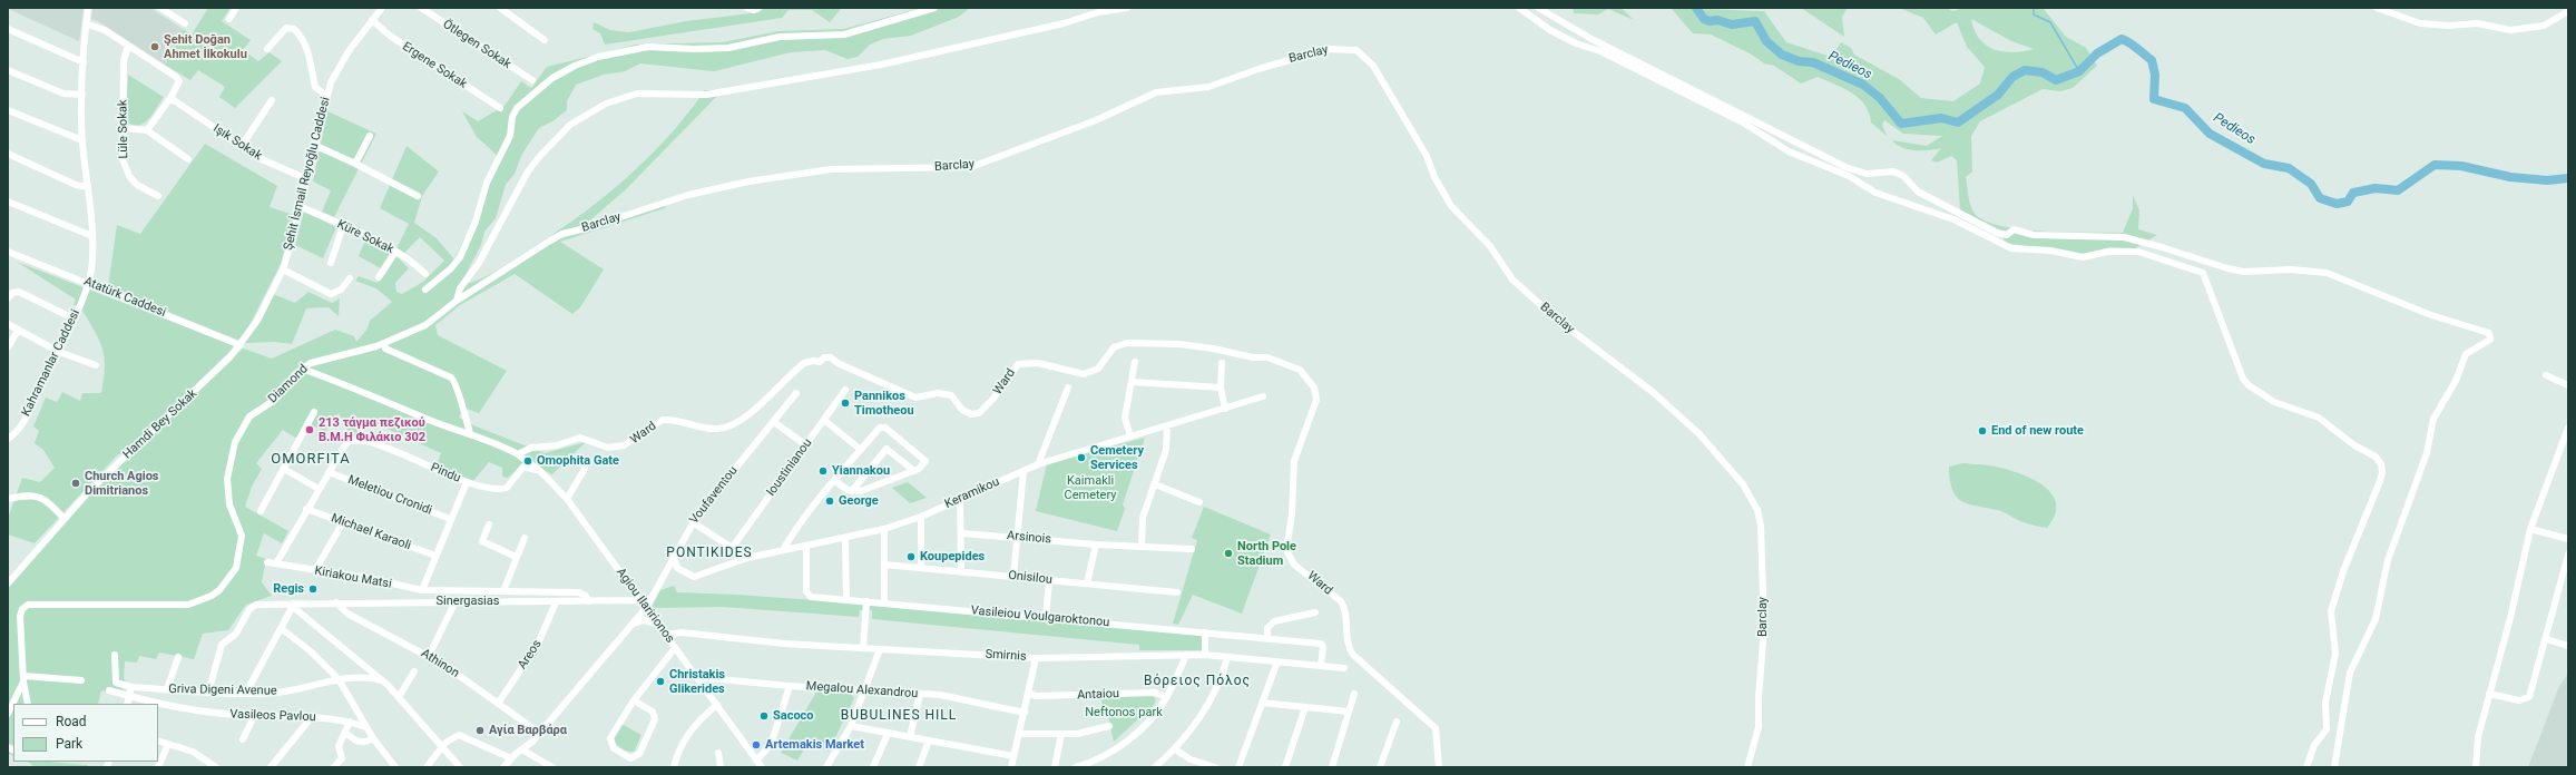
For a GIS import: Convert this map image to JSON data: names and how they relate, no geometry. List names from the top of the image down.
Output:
{
  "streets": {
    "street": [
      "Ötlegen Sokak",
      "Barclay",
      "Ergene Sokak",
      "Lüle Sokak",
      "Işık Sokak",
      "Şehit İsmail Reyoğlu Caddesi",
      "Küre Sokak",
      "Atatürk Caddesi",
      "Kahramanlar Caddesi",
      "Ward",
      "Diamond",
      "Hamdi Bey Sokak",
      "Ioustinianou",
      "Pindu",
      "Keramikou",
      "Meletiou Cronidi",
      "Voufaventou",
      "Michael Karaoli",
      "Arsinois",
      "Kiriakou Matsi",
      "Onisilou",
      "Sinergasias",
      "Agiou Ilaririonos",
      "Vasileiou Voulgaroktonou",
      "Areos",
      "Smirnis",
      "Athinon",
      "Griva Digeni Avenue",
      "Megalou Alexandrou",
      "Antaiou",
      "Vasileos Pavlou"
    ]
  },
  "crossings": [
    ["Barclay", "Diamond"],
    ["Ergene Sokak", "Şehit İsmail Reyoğlu Caddesi"],
    ["Işık Sokak", "Şehit İsmail Reyoğlu Caddesi"],
    ["Şehit İsmail Reyoğlu Caddesi", "Küre Sokak"],
    ["Şehit İsmail Reyoğlu Caddesi", "Atatürk Caddesi"],
    ["Şehit İsmail Reyoğlu Caddesi", "Hamdi Bey Sokak"],
    ["Atatürk Caddesi", "Kahramanlar Caddesi"],
    ["Atatürk Caddesi", "Hamdi Bey Sokak"],
    ["Ward", "Agiou Ilaririonos"],
    ["Pindu", "Meletiou Cronidi"],
    ["Pindu", "Agiou Ilaririonos"],
    ["Keramikou", "Voufaventou"],
    ["Keramikou", "Vasileiou Voulgaroktonou"],
    ["Voufaventou", "Agiou Ilaririonos"],
    ["Voufaventou", "Athinon"],
    ["Kiriakou Matsi", "Sinergasias"],
    ["Sinergasias", "Agiou Ilaririonos"],
    ["Sinergasias", "Areos"],
    ["Sinergasias", "Athinon"],
    ["Sinergasias", "Griva Digeni Avenue"],
    ["Agiou Ilaririonos", "Smirnis"],
    ["Agiou Ilaririonos", "Megalou Alexandrou"],
    ["Vasileiou Voulgaroktonou", "Smirnis"],
    ["Areos", "Athinon"]
  ],
  "districts": [
    "OMORFITA",
    "PONTIKIDES",
    "Βόρειος Πόλος",
    "BUBULINES HILL"
  ],
  "water": ["Pedieos"],
  "parks": ["Kaimakli Cemetery", "Neftonos park"],
  "places": [
    "Şehit Doğan Ahmet İlkokulu",
    "Pannikos Timotheou",
    "213 τάγμα πεζικού B.M.H Φιλάκιο 302",
    "End of new route",
    "Cemetery Services",
    "Omophita Gate",
    "Yiannakou",
    "Church Agios Dimitrianos",
    "George",
    "North Pole Stadium",
    "Koupepides",
    "Regis",
    "Christakis Glikerides",
    "Sacoco",
    "Αγία Βαρβάρα",
    "Artemakis Market"
  ],
  "legend": ["Road", "Park"]
}
